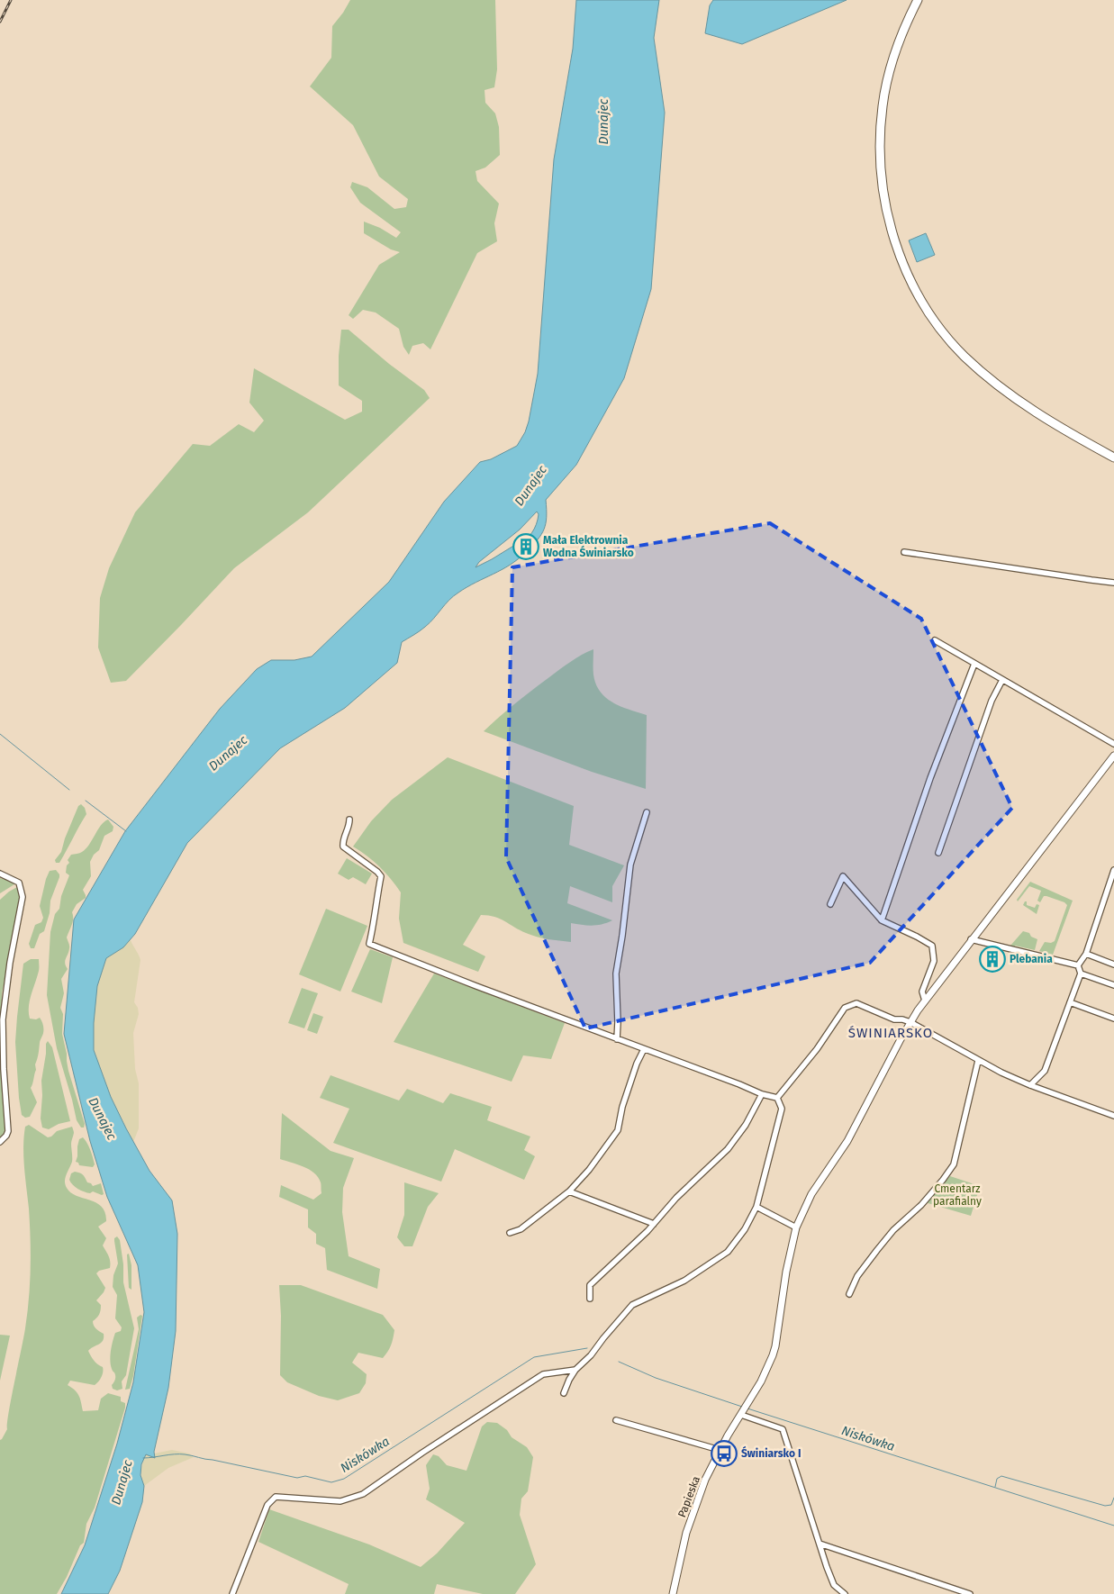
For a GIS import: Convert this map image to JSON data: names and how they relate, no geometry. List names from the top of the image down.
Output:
{
  "streets": {
    "street": ["Papieska"]
  },
  "districts": ["ŚWINIARSKO"],
  "water": ["Dunajec", "Niskówka"],
  "parks": ["Cmentarz parafialny"],
  "places": {
    "building": ["Mała Elektrownia Wodna Świniarsko", "Plebania"],
    "bus stop": ["Świniarsko I"]
  }
}
